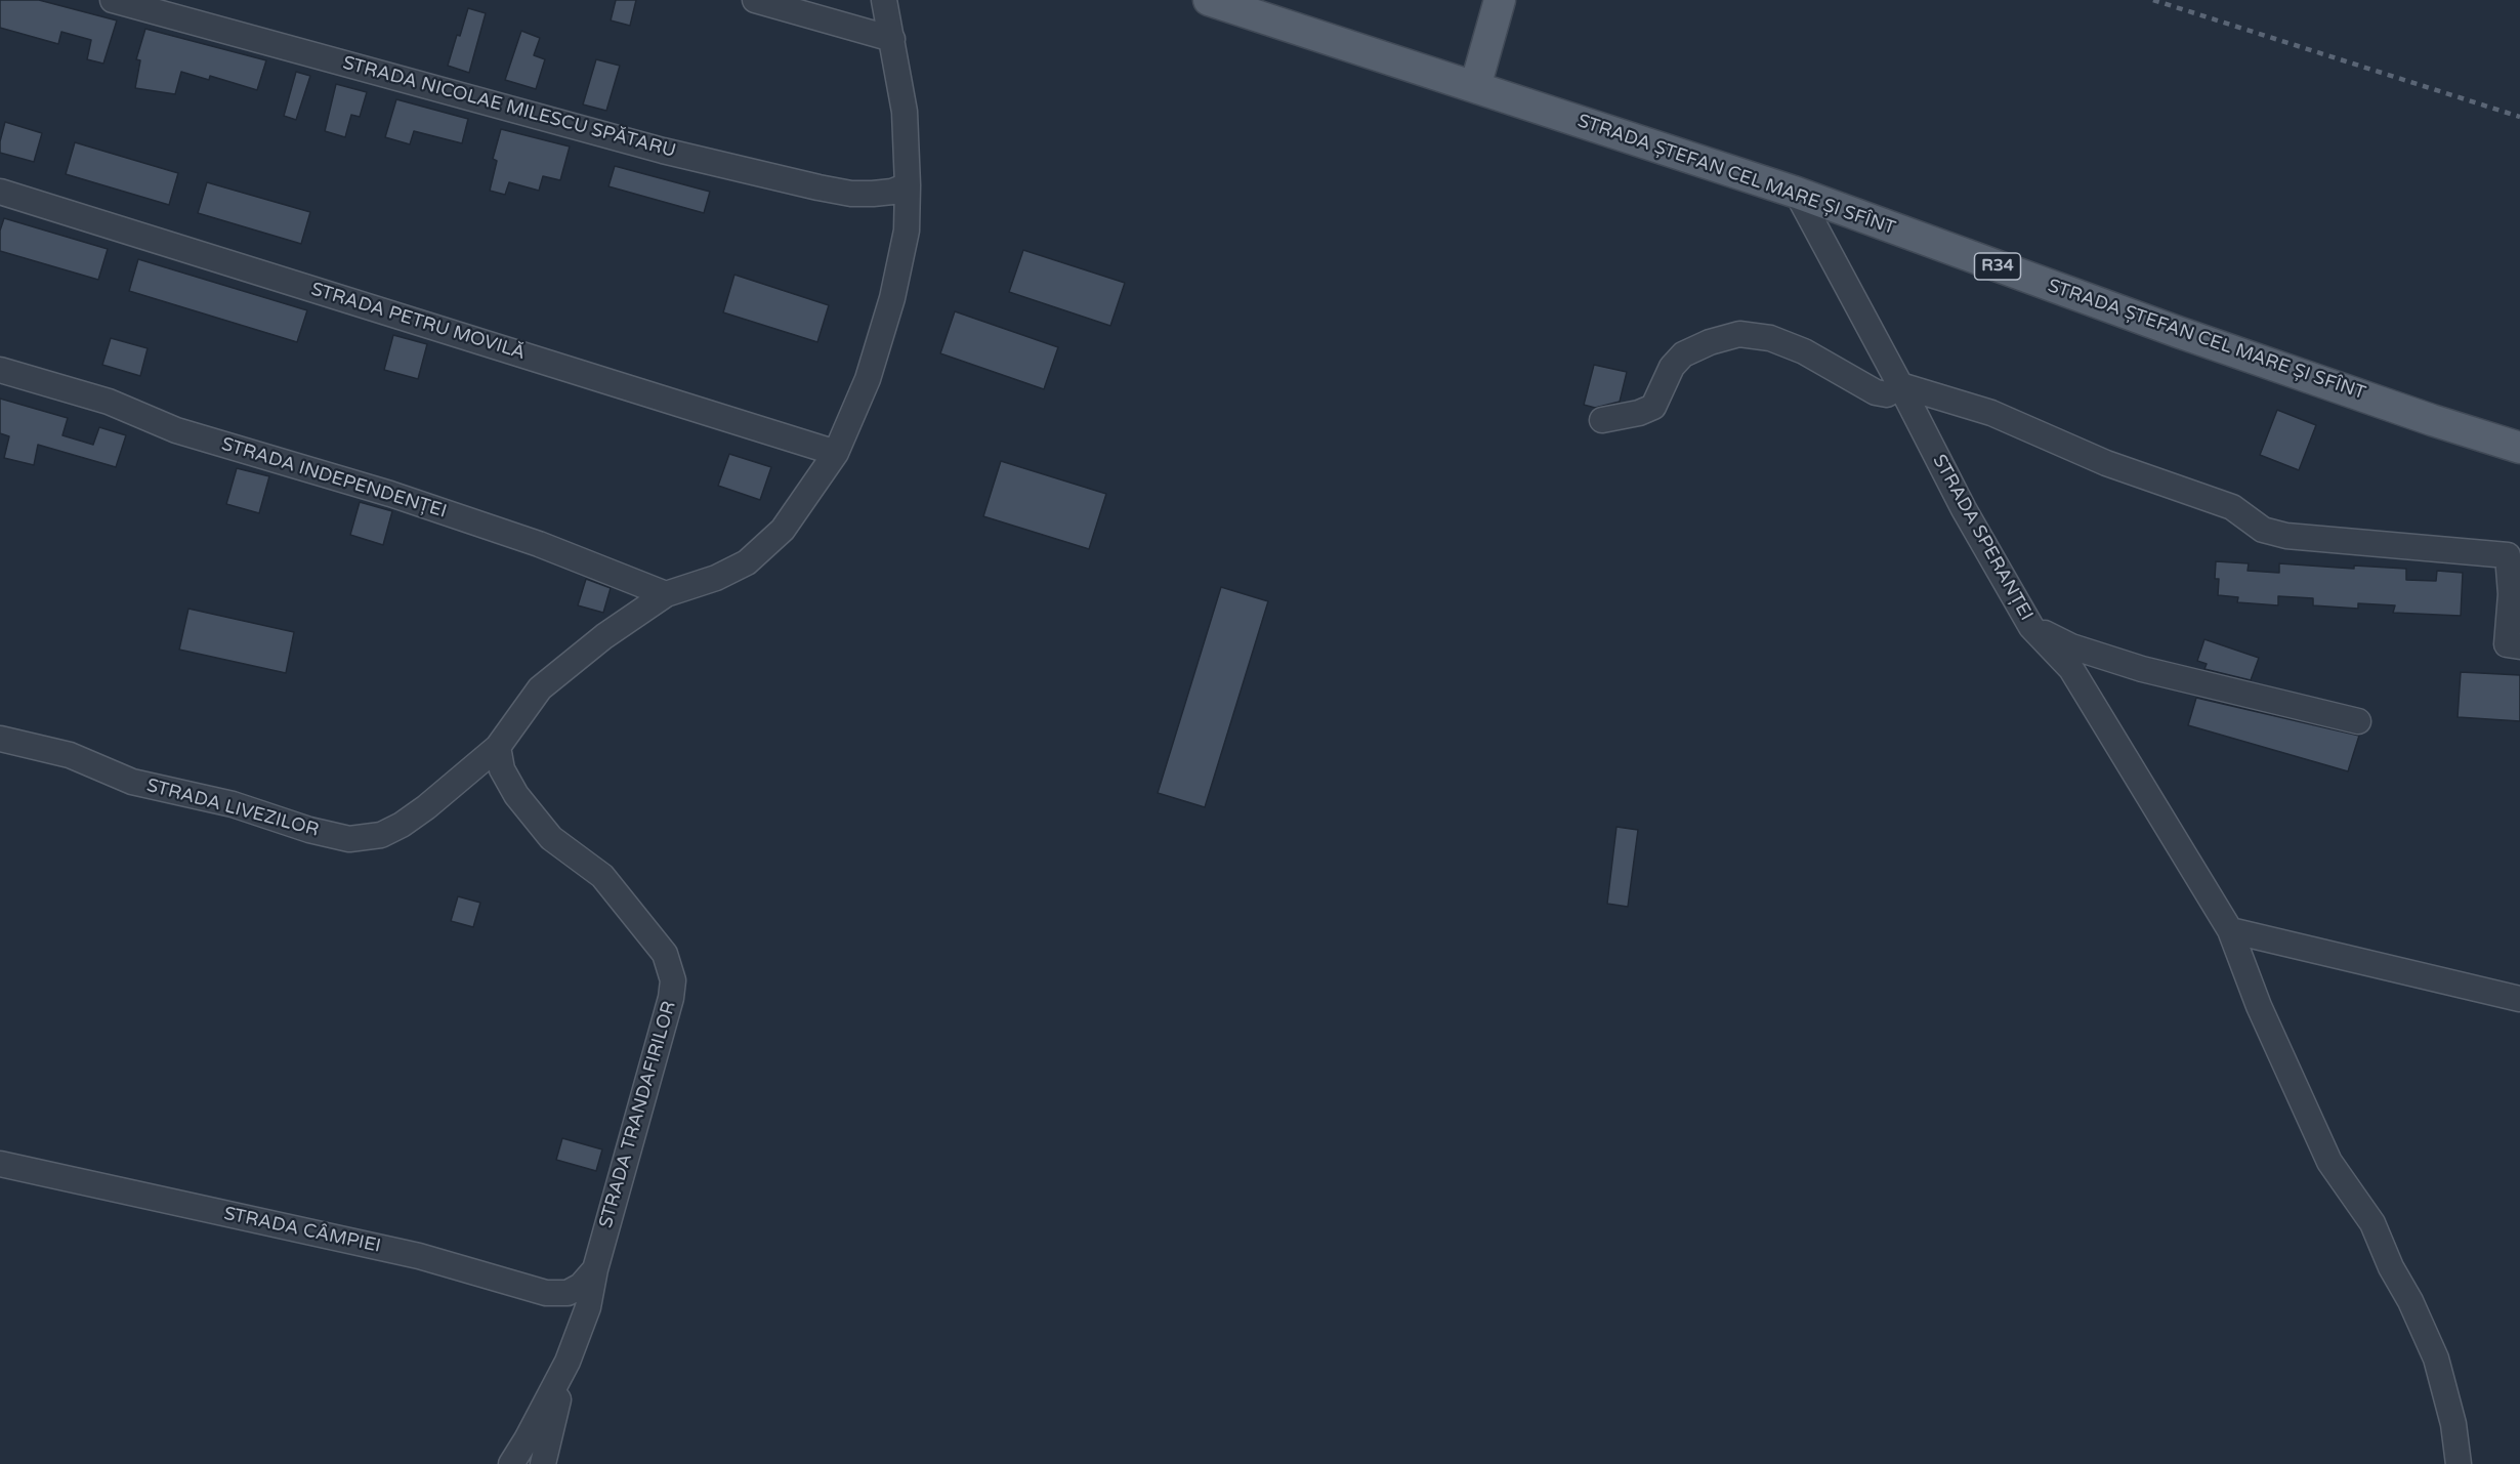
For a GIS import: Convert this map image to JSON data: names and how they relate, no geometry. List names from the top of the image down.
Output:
{
  "streets": {
    "main road": ["STRADA ȘTEFAN CEL MARE ȘI SFÎNT", "R34"],
    "street": [
      "STRADA NICOLAE MILESCU SPĂTARU",
      "STRADA PETRU MOVILĂ",
      "STRADA INDEPENDENȚEI",
      "STRADA SPERANȚEI",
      "STRADA LIVEZILOR",
      "STRADA TRANDAFIRILOR",
      "STRADA CÂMPIEI"
    ]
  },
  "crossings": [
    ["STRADA ȘTEFAN CEL MARE ȘI SFÎNT", "STRADA SPERANȚEI"],
    ["STRADA LIVEZILOR", "STRADA TRANDAFIRILOR"],
    ["STRADA TRANDAFIRILOR", "STRADA CÂMPIEI"]
  ]
}
